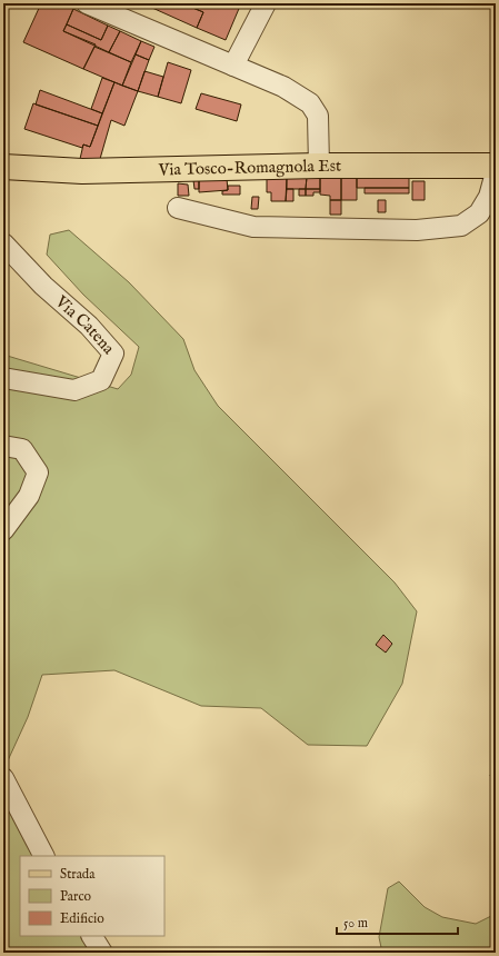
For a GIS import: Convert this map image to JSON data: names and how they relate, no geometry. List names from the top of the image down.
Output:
{
  "streets": {
    "main road": ["Via Tosco-Romagnola Est"],
    "street": ["Via Catena"]
  },
  "legend": ["Strada", "Parco", "Edificio"],
  "scale_bar": "50 m"
}
